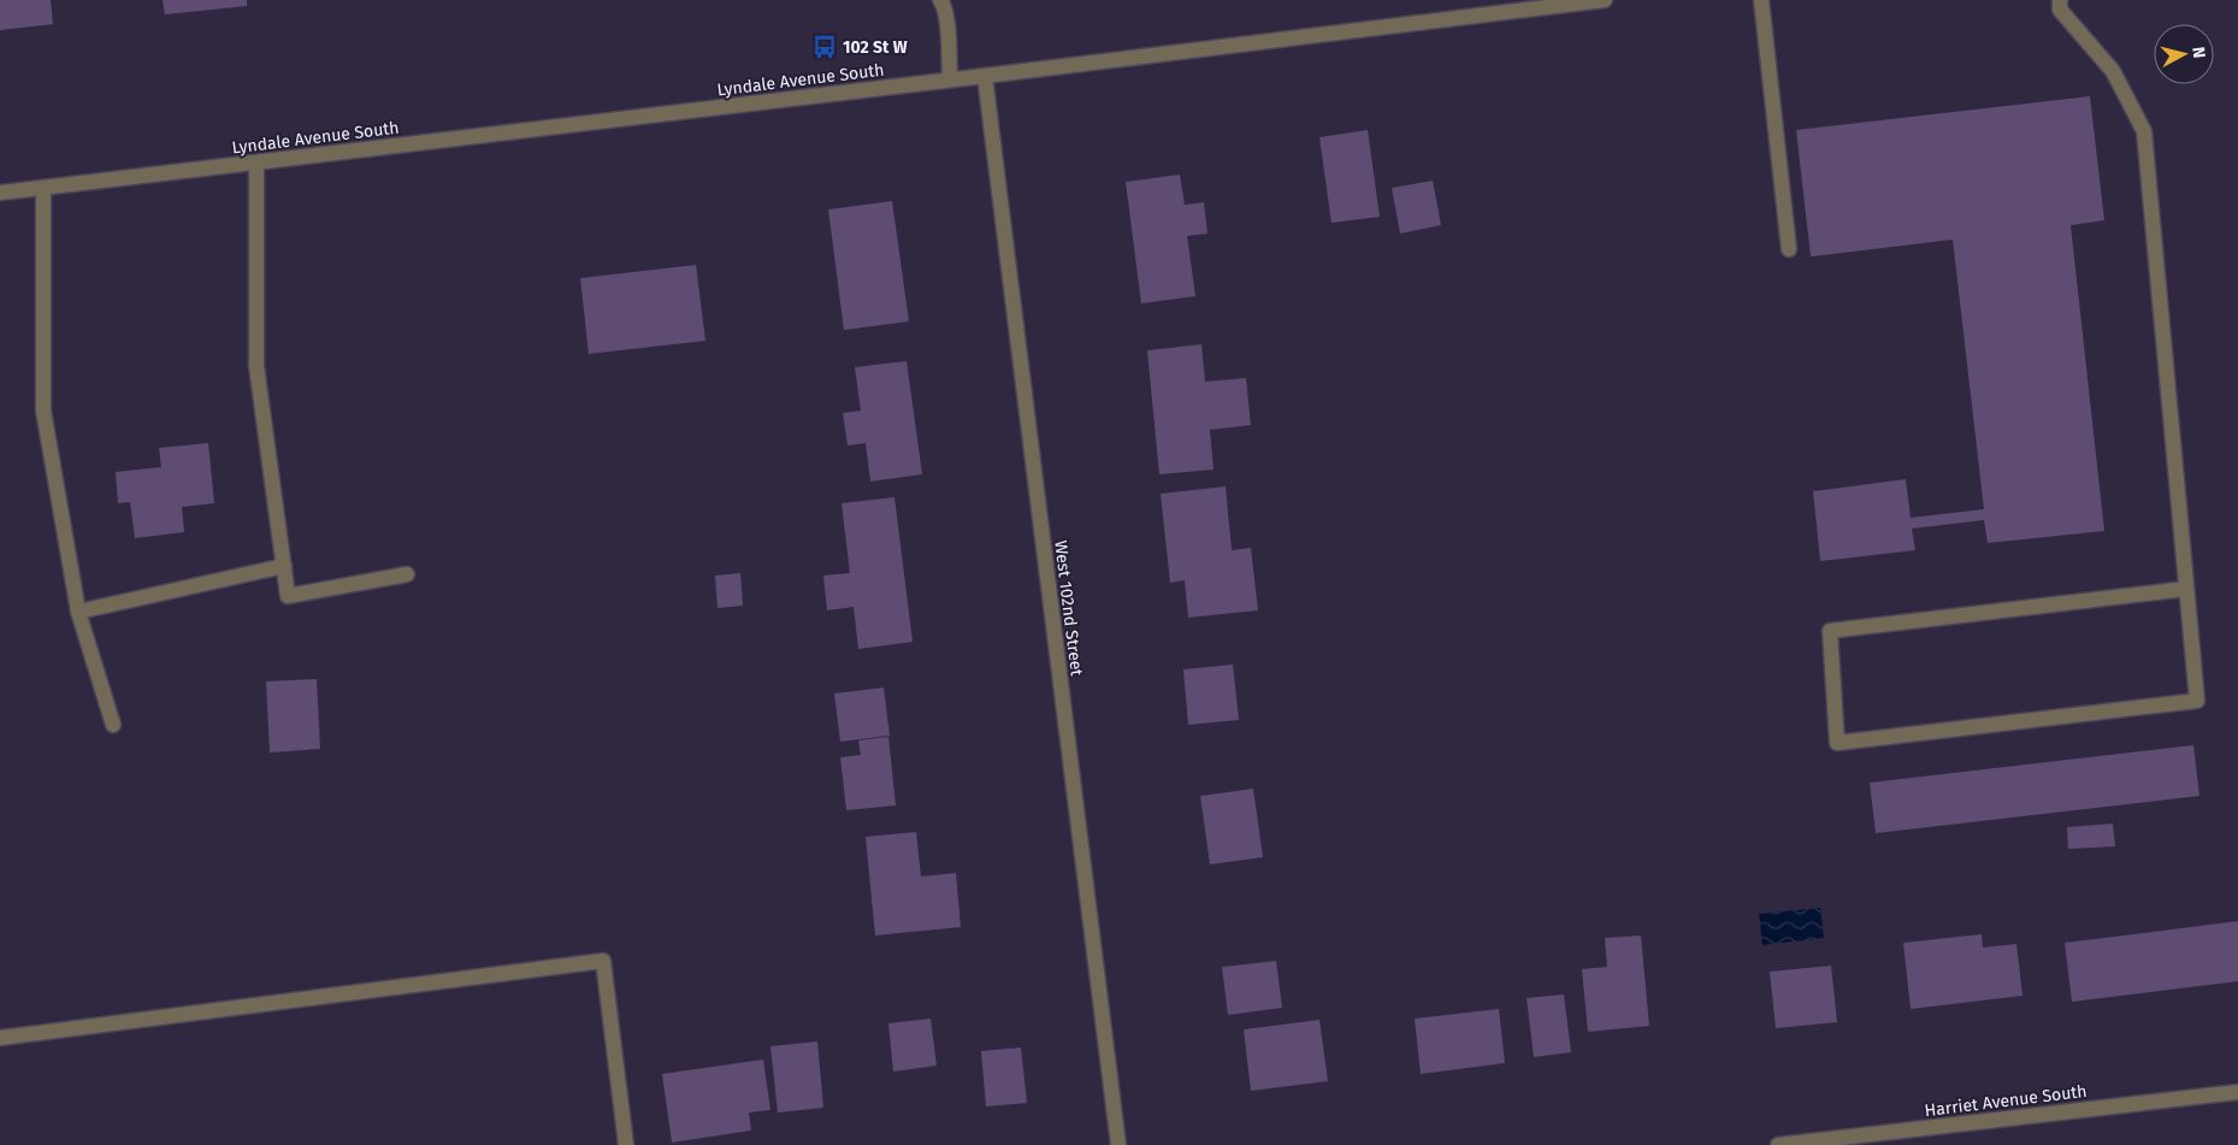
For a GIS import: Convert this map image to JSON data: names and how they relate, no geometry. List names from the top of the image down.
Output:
{
  "streets": {
    "street": ["Lyndale Avenue South", "West 102nd Street", "Harriet Avenue South"]
  },
  "crossings": [
    ["Lyndale Avenue South", "West 102nd Street"]
  ],
  "places": {
    "bus stop": ["102 St W"]
  },
  "north": "right"
}
